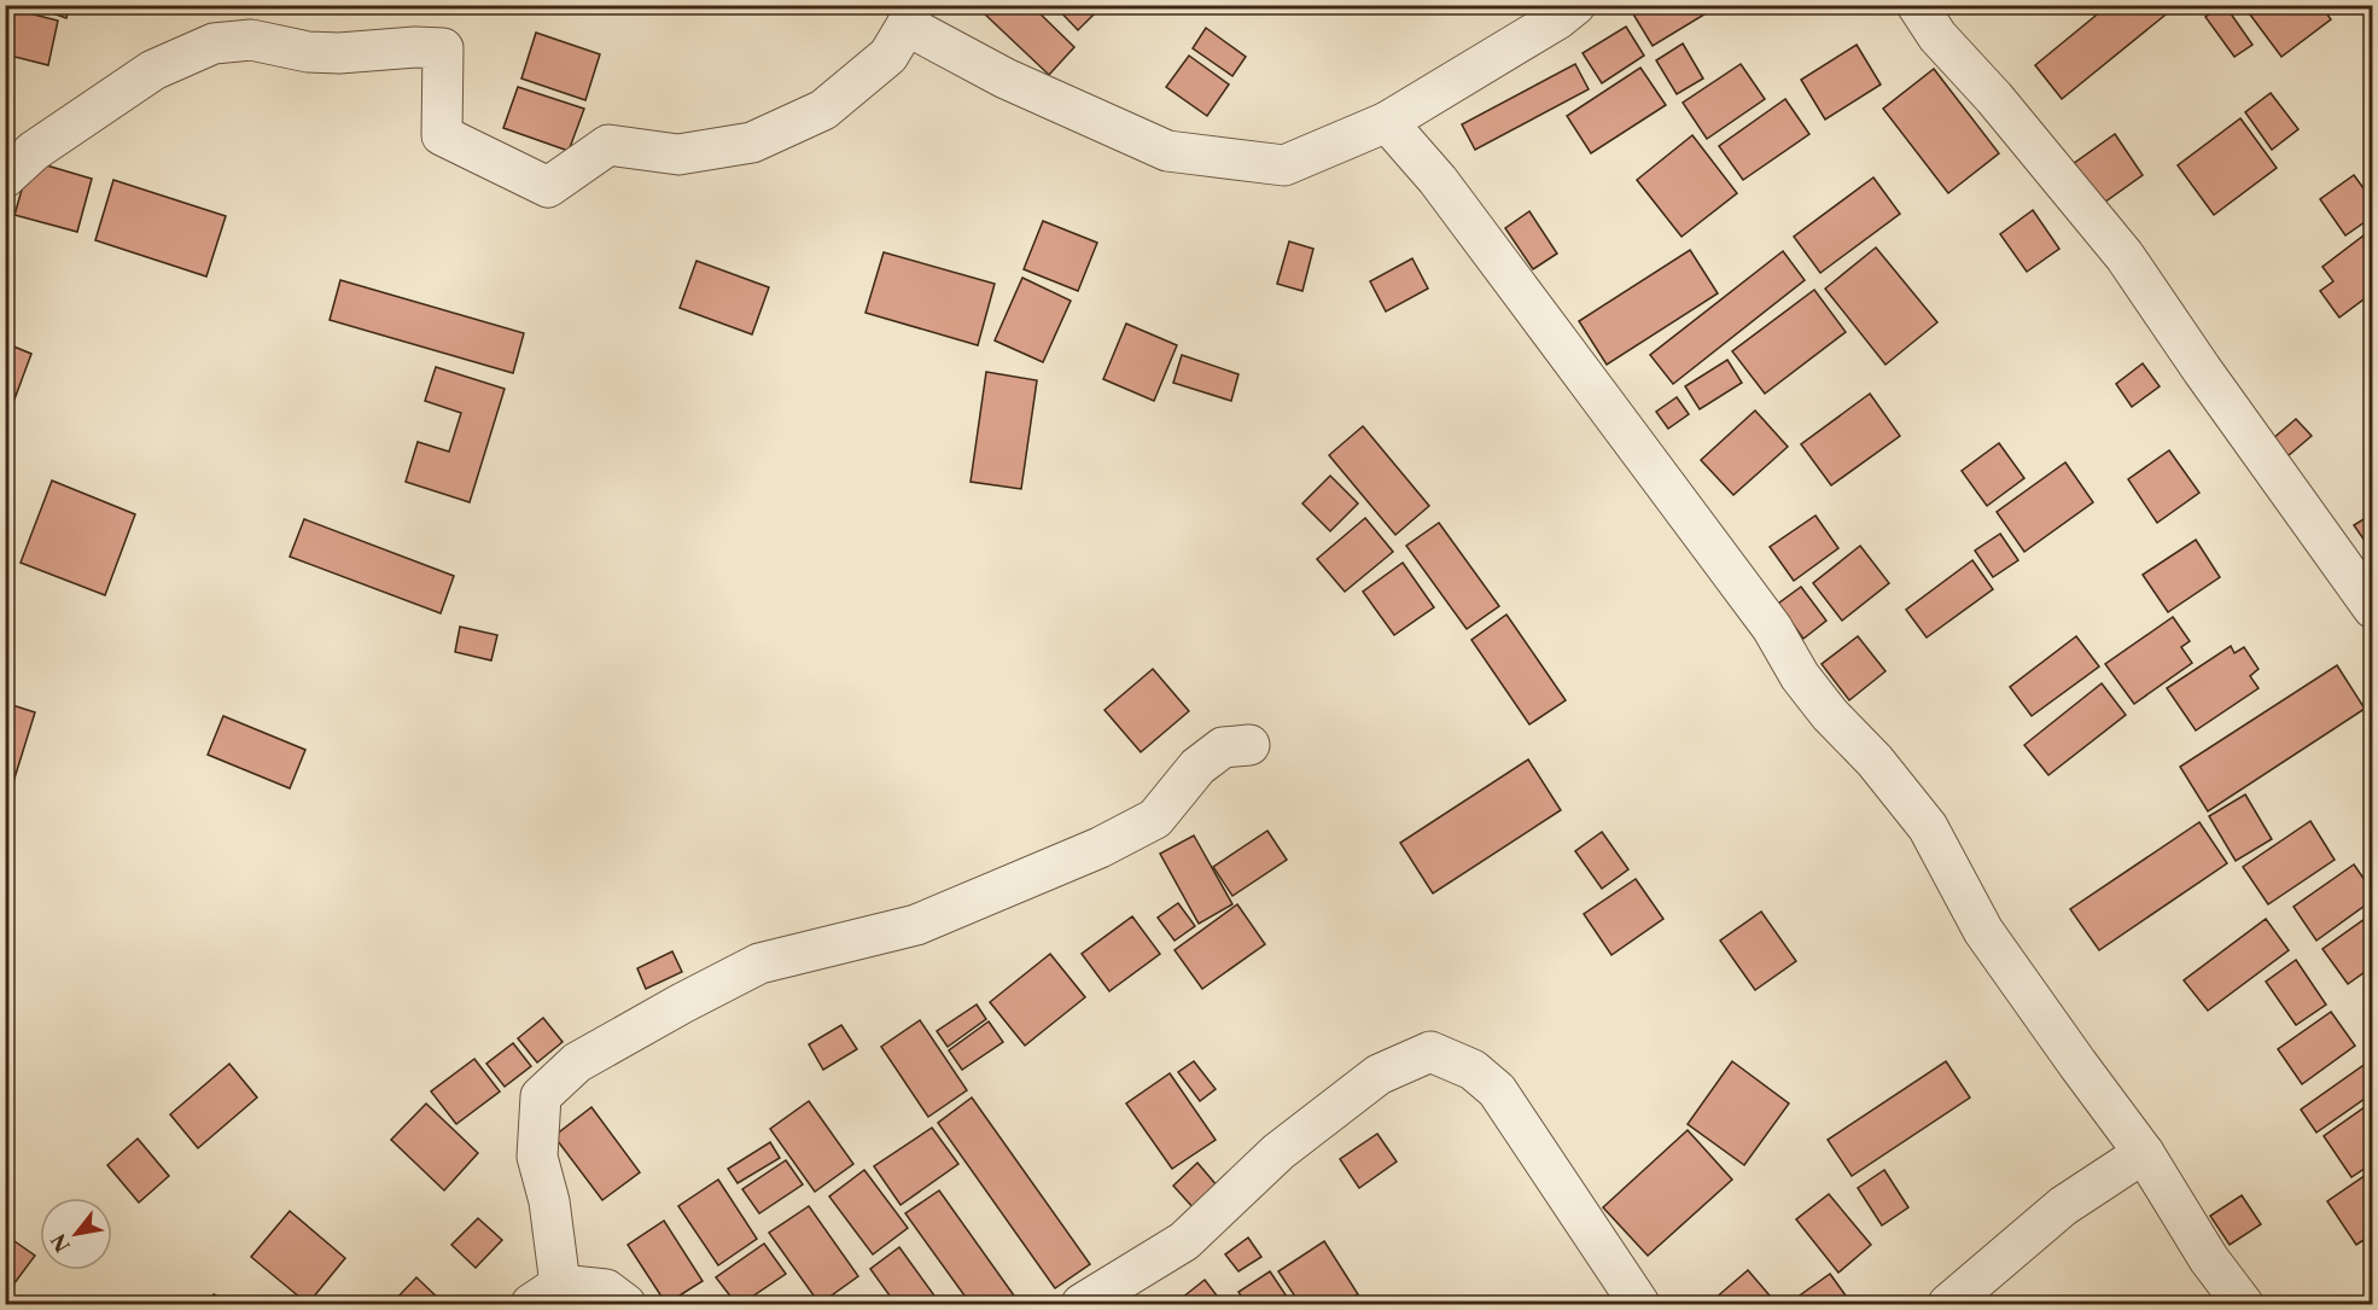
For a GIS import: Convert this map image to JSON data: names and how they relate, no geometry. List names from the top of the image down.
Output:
{
  "north": "bottom left"
}
